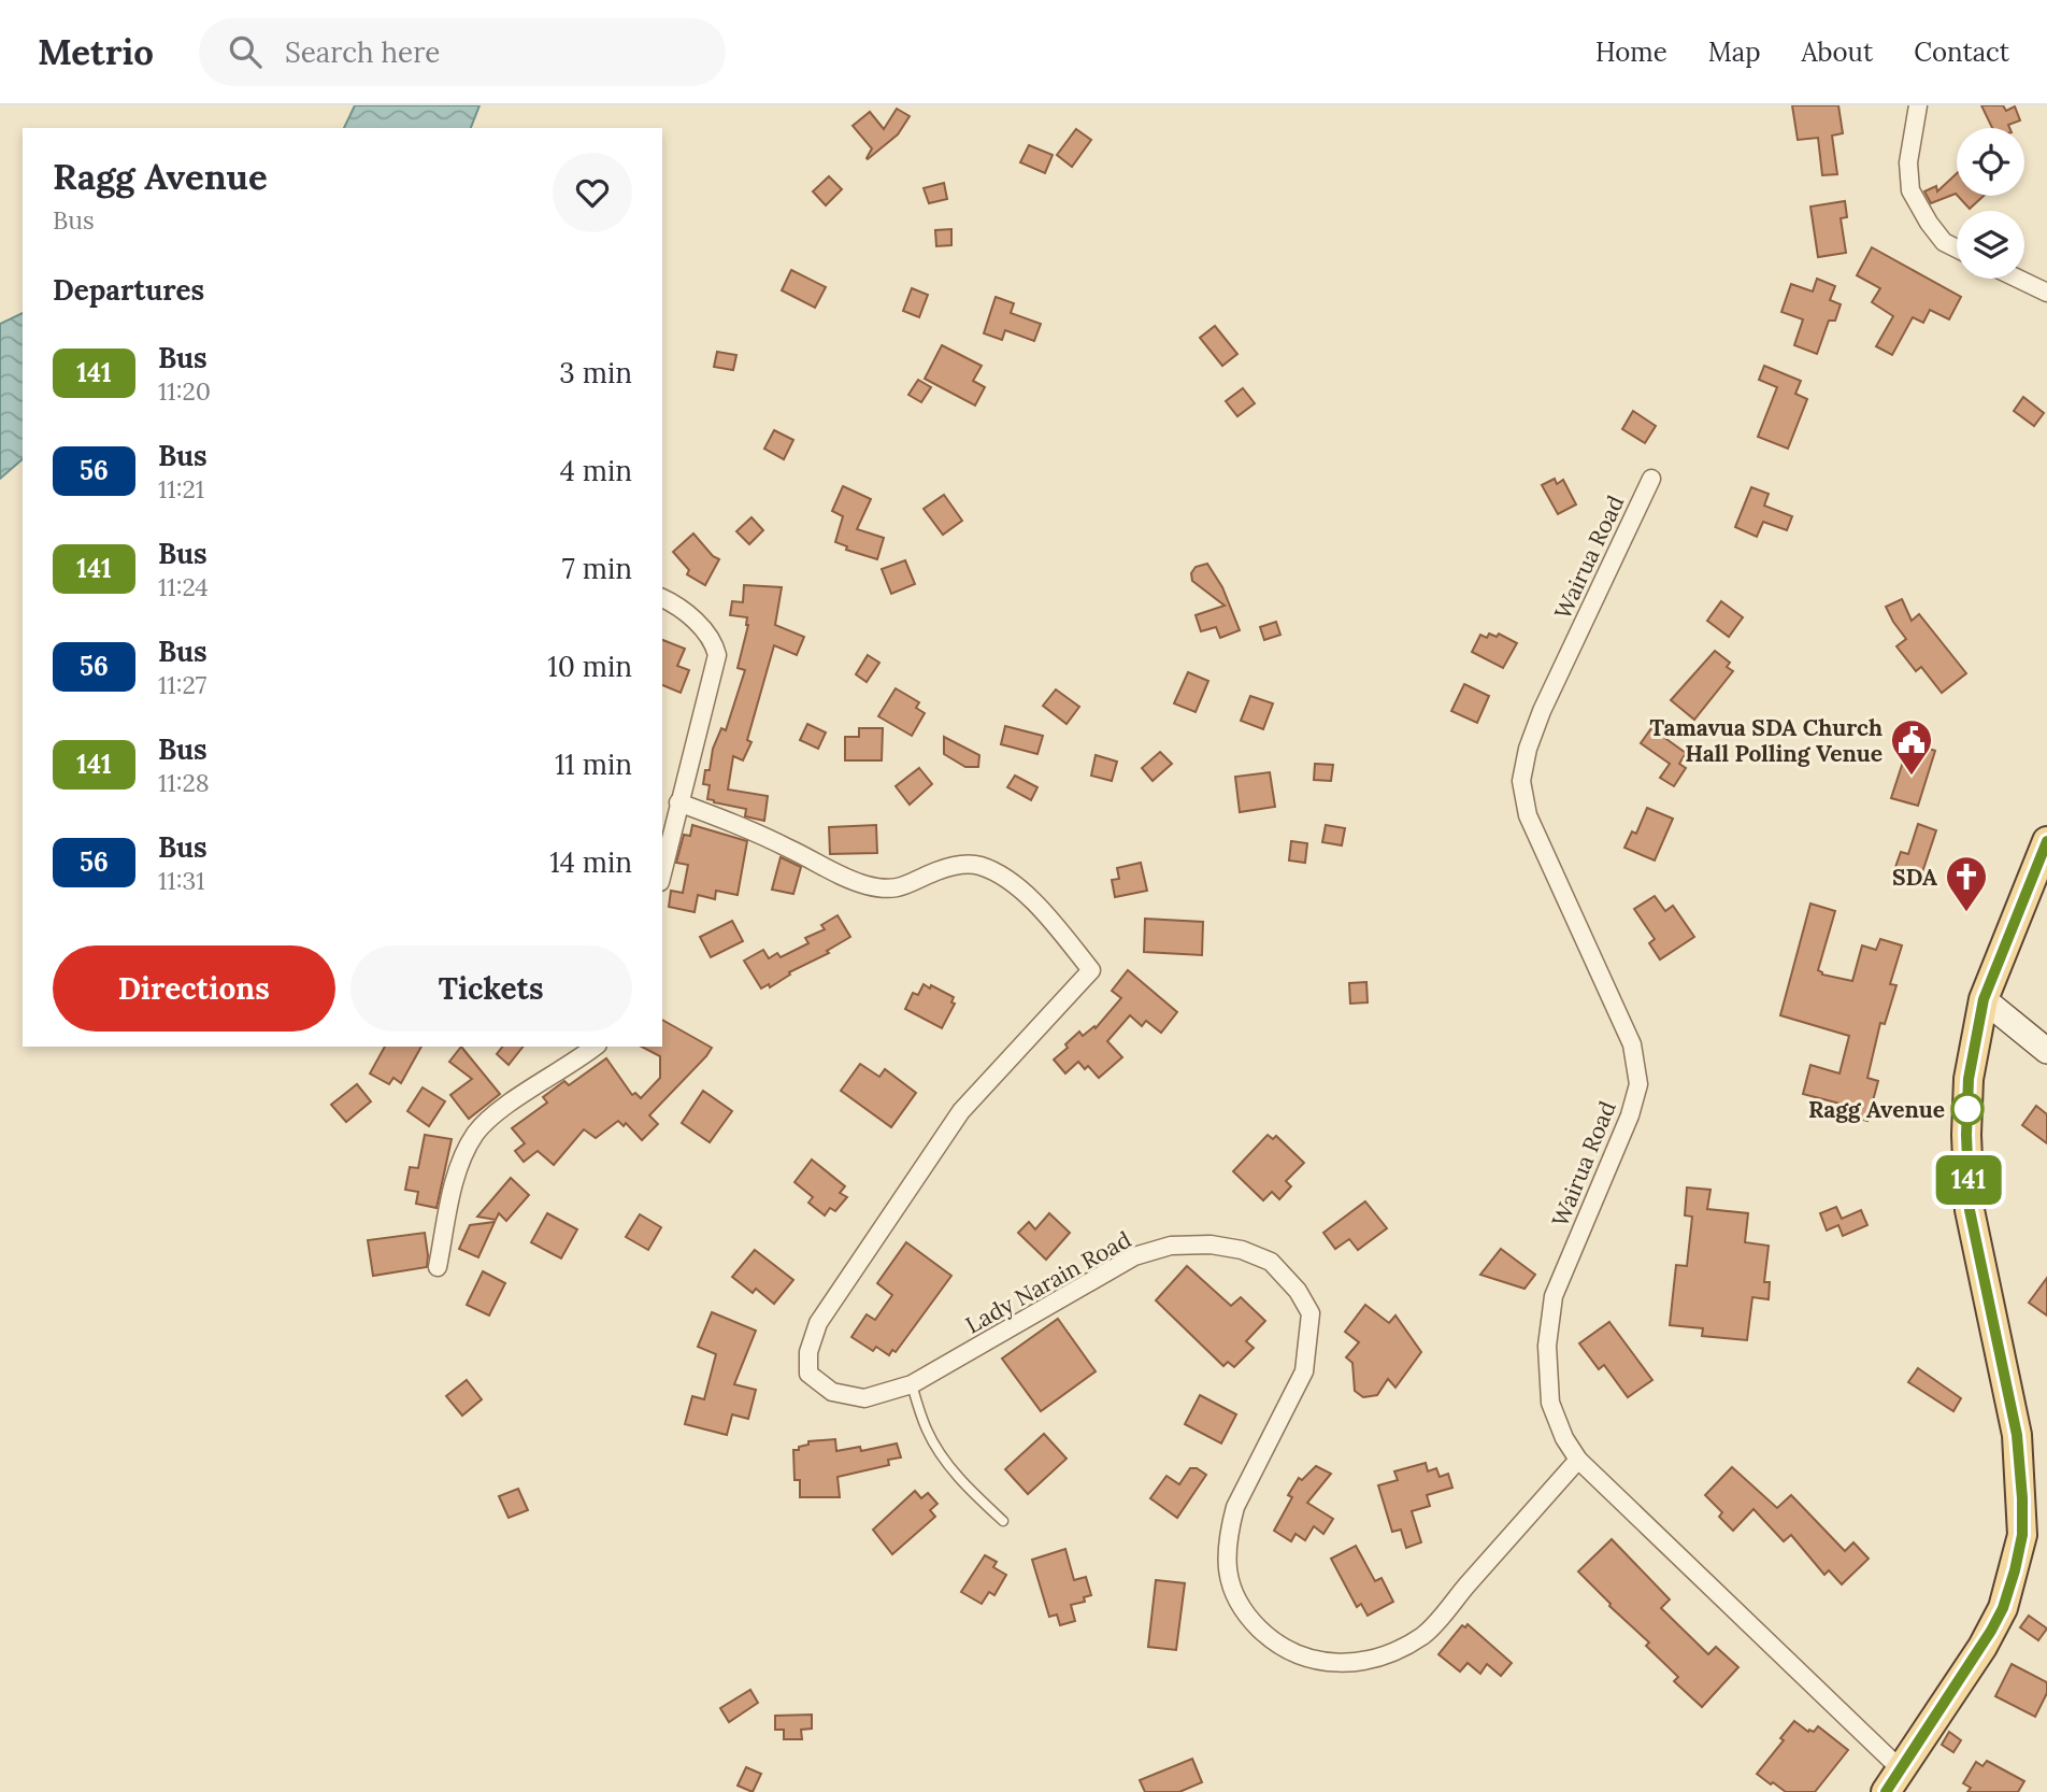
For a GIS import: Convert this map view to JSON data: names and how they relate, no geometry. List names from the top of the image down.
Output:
{
  "streets": {
    "street": ["Wairua Road", "Lady Narain Road"]
  },
  "crossings": [
    ["Wairua Road", "Lady Narain Road"]
  ],
  "places": {
    "public building": ["Tamavua SDA Church Hall Polling Venue"],
    "church": ["SDA"],
    "other": ["Ragg Avenue"]
  },
  "lines": ["bus line 141"],
  "page": {
    "header": "Metrio",
    "search": "Search here",
    "nav": [
      "Home",
      "Map",
      "About",
      "Contact"
    ],
    "on_map": "141",
    "heading": [
      ["Ragg Avenue", "Bus"],
      "Departures"
    ],
    "list": [
      {
        "mark": "141",
        "name": "Bus",
        "note": "11:20",
        "value": "3 min"
      },
      {
        "mark": "56",
        "name": "Bus",
        "note": "11:21",
        "value": "4 min"
      },
      {
        "mark": "141",
        "name": "Bus",
        "note": "11:24",
        "value": "7 min"
      },
      {
        "mark": "56",
        "name": "Bus",
        "note": "11:27",
        "value": "10 min"
      },
      {
        "mark": "141",
        "name": "Bus",
        "note": "11:28",
        "value": "11 min"
      },
      {
        "mark": "56",
        "name": "Bus",
        "note": "11:31",
        "value": "14 min"
      }
    ],
    "buttons": ["Directions", "Tickets"]
  }
}
